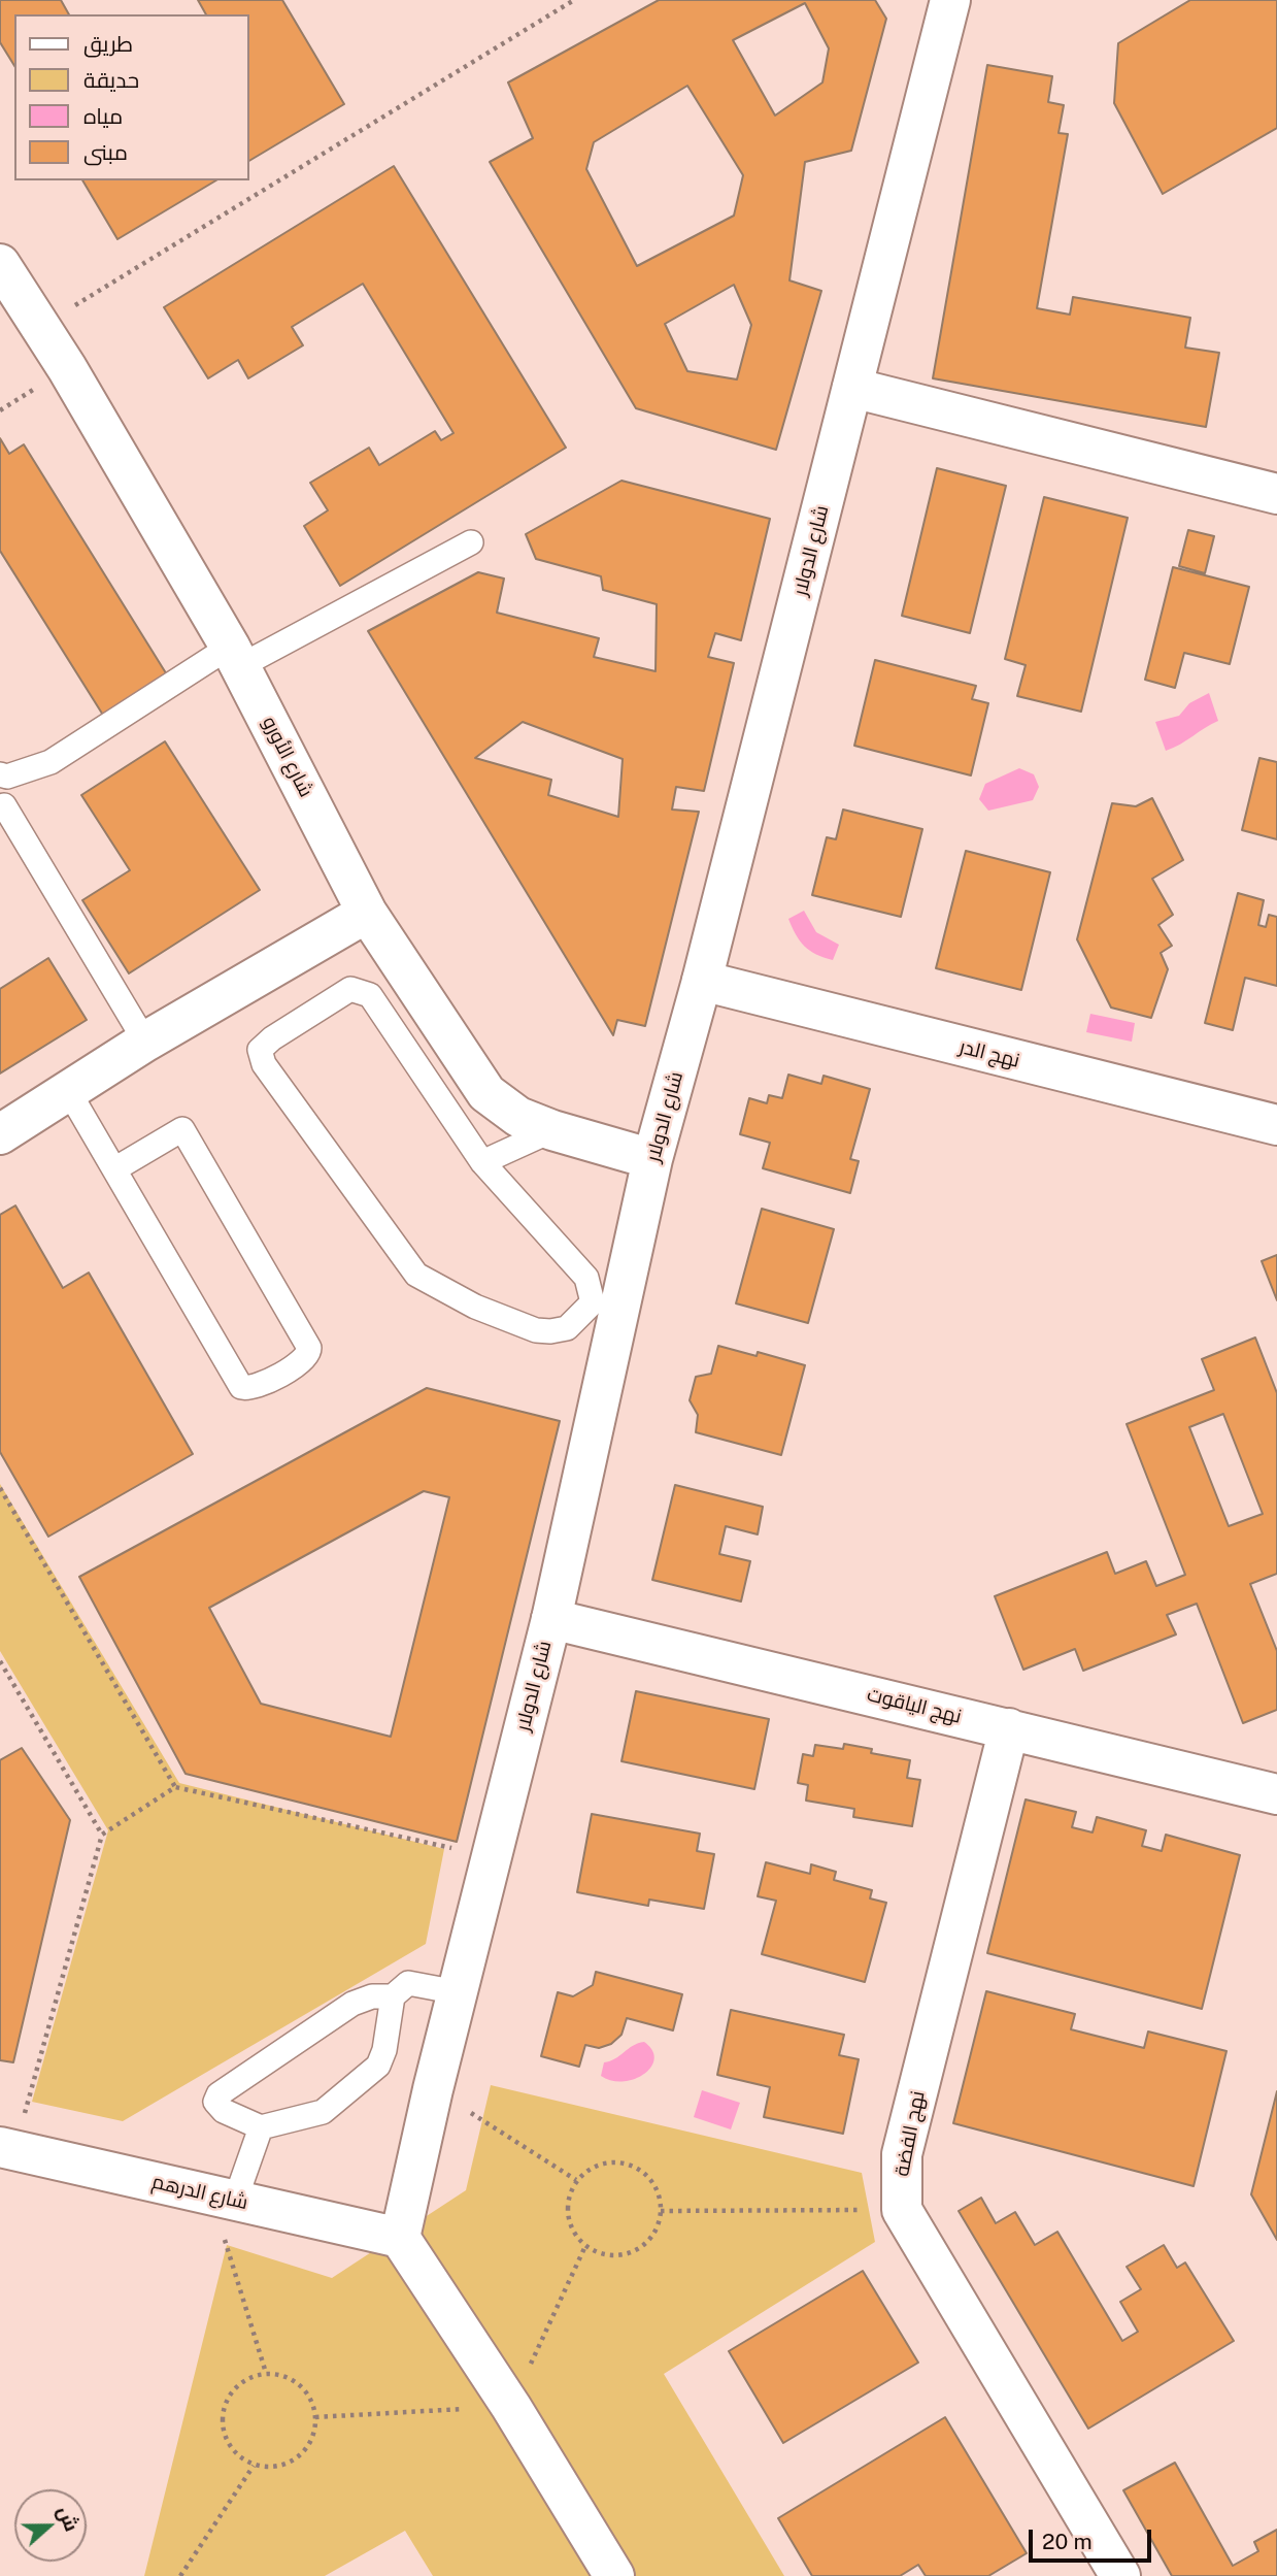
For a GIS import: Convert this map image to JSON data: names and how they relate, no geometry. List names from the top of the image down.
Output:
{
  "streets": {
    "street": [
      "شارع الدولار",
      "شارع الأورو",
      "نهج الدر",
      "نهج الياقوت",
      "نهج الفضة",
      "شارع الدرهم"
    ]
  },
  "crossings": [
    ["شارع الدولار", "شارع الأورو"],
    ["شارع الدولار", "نهج الدر"],
    ["شارع الدولار", "نهج الياقوت"],
    ["شارع الدولار", "شارع الدرهم"],
    ["نهج الياقوت", "نهج الفضة"]
  ],
  "legend": [
    "طريق",
    "حديقة",
    "مياه",
    "مبنى"
  ],
  "scale_bar": "20 m",
  "north": "right"
}
